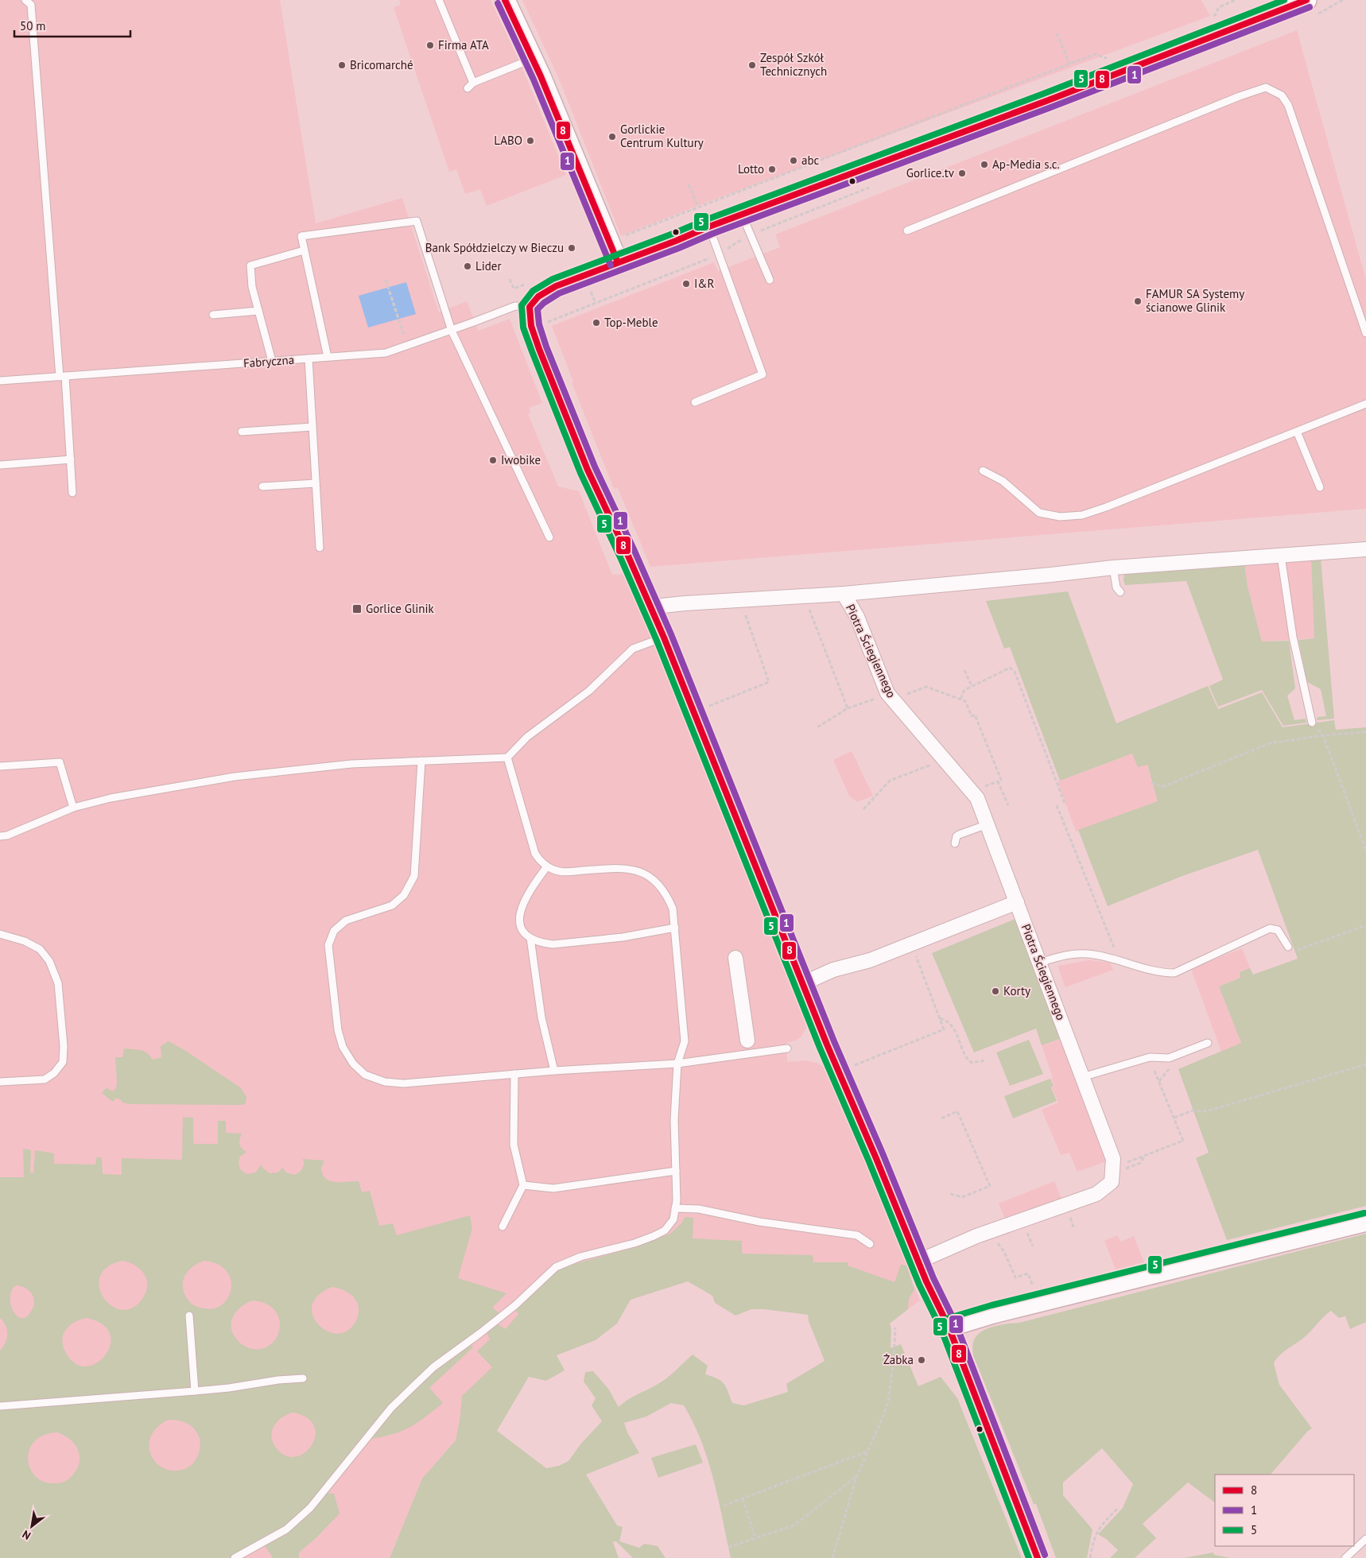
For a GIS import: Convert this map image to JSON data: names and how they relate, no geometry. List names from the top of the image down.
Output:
{
  "streets": {
    "street": ["Piotra Ściegiennego"],
    "lane": ["Fabryczna"]
  },
  "places": {
    "other": [
      "Firma ATA",
      "Bricomarché",
      "Zespół Szkół Technicznych",
      "Gorlickie Centrum Kultury",
      "LABO",
      "abc",
      "Ap-Media s.c.",
      "Lotto",
      "Gorlice.tv",
      "Bank Spółdzielczy w Bieczu",
      "Lider",
      "I&R",
      "FAMUR SA Systemy ścianowe Glinik",
      "Top-Meble",
      "Iwobike",
      "Korty",
      "Żabka"
    ],
    "transit": ["Gorlice Glinik"]
  },
  "lines": ["transit line 8", "transit line 5", "transit line 1"],
  "legend": ["8", "1", "5"],
  "scale_bar": "50 m",
  "north": "bottom left"
}
